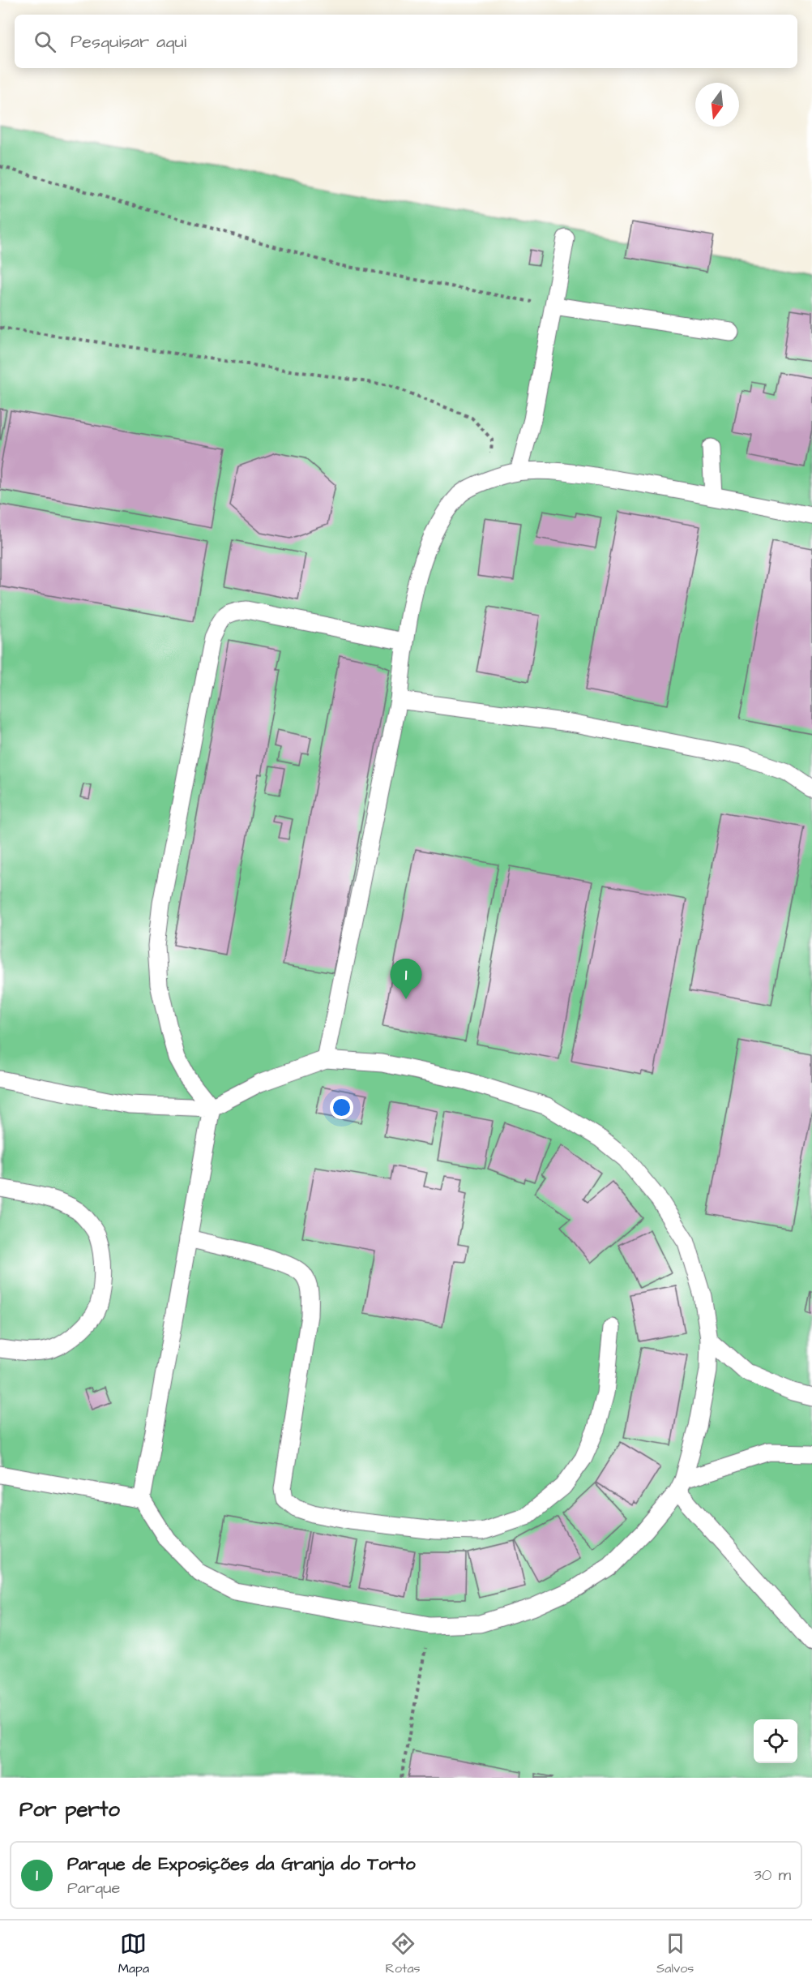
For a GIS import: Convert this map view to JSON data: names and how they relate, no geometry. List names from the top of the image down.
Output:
{
  "north": "bottom",
  "page": {
    "search": "Pesquisar aqui",
    "pins": "1",
    "heading": "Por perto",
    "list": [
      {
        "mark": "1",
        "name": "Parque de Exposições da Granja do Torto",
        "note": "Parque",
        "value": "30 m"
      }
    ],
    "nav": ["Mapa", "Rotas", "Salvos"]
  }
}
